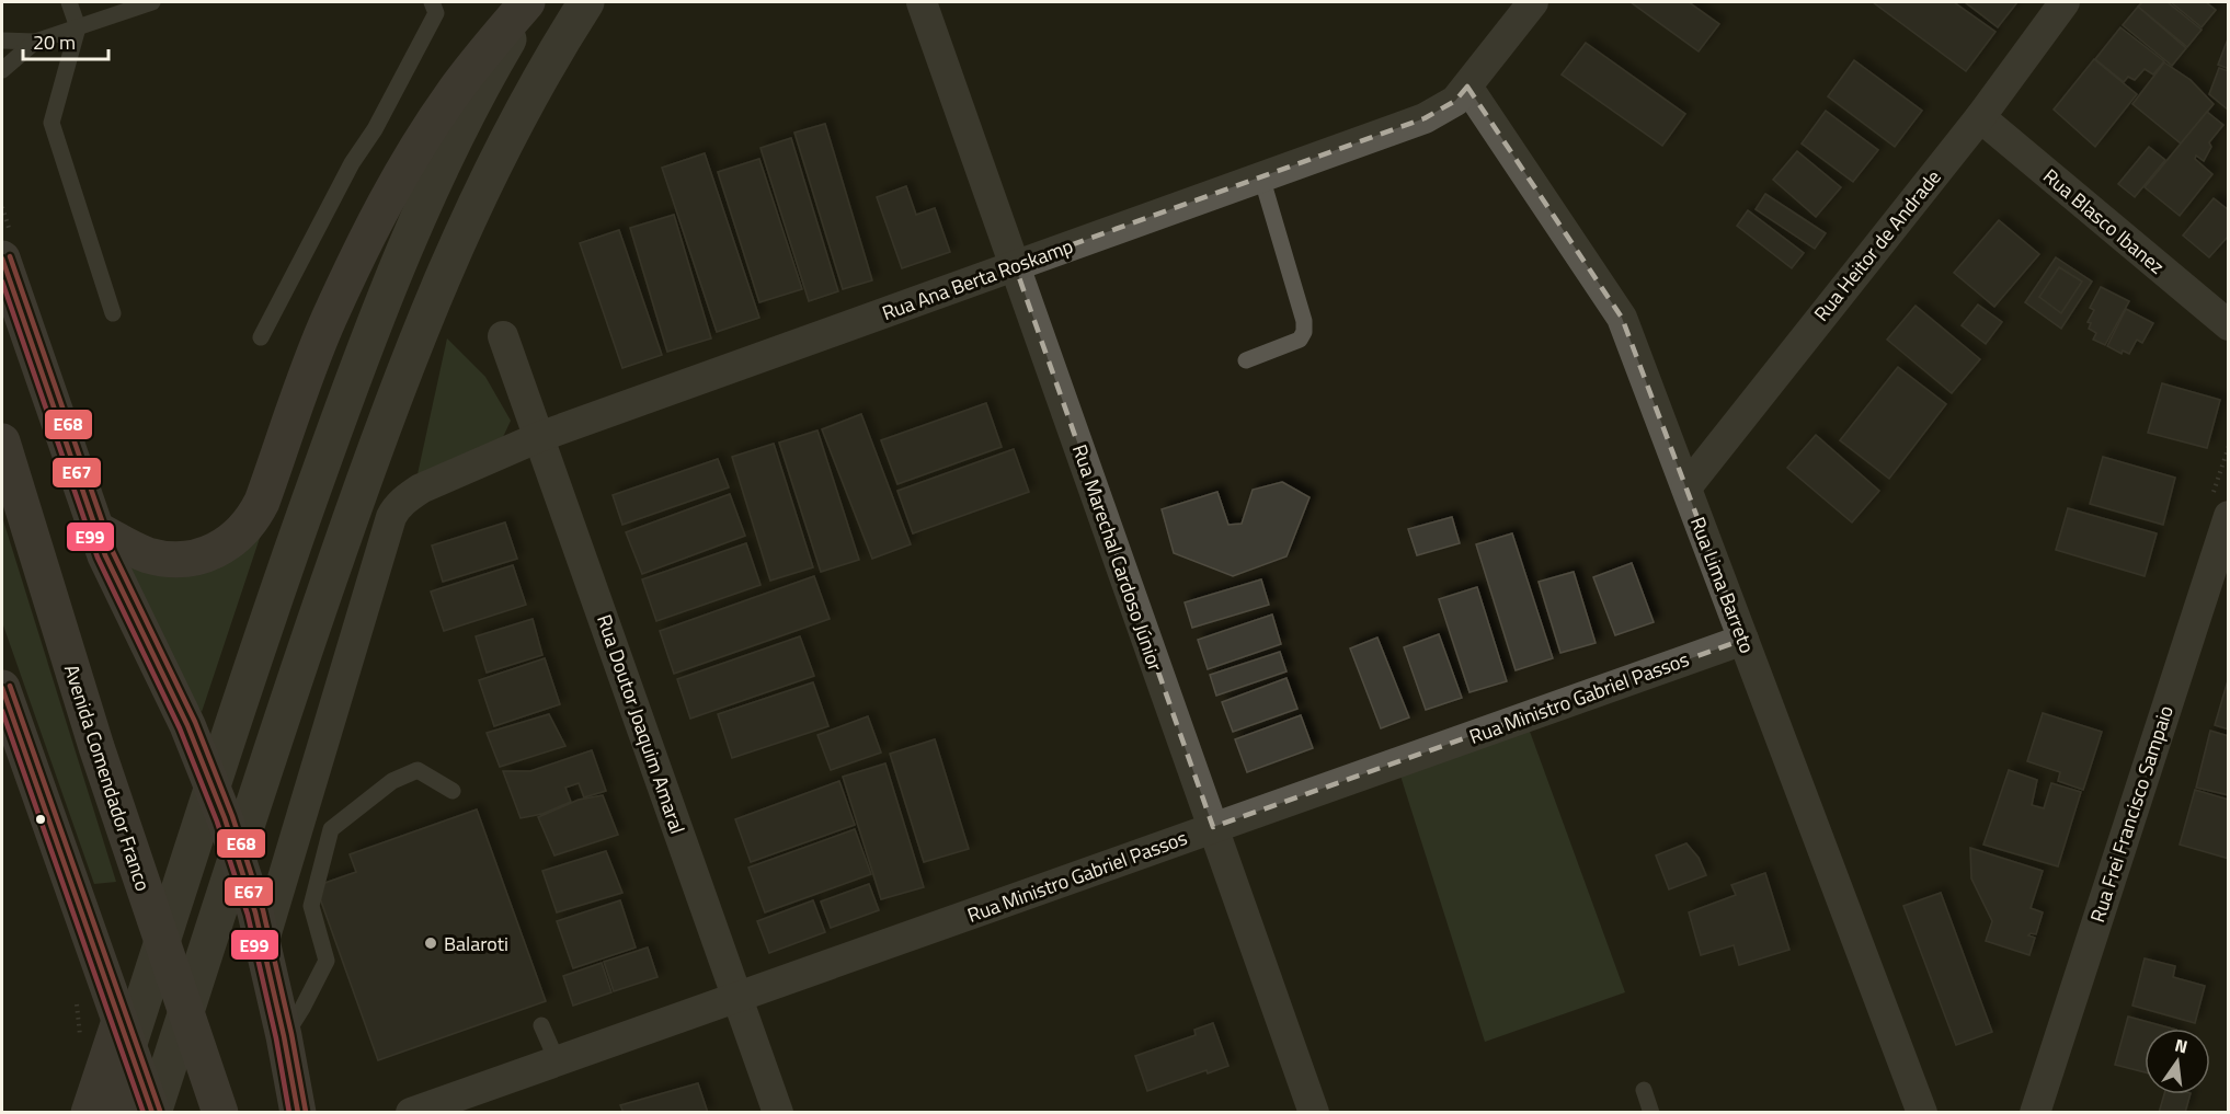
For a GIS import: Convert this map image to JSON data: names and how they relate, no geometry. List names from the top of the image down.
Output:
{
  "streets": {
    "highway": ["Avenida Comendador Franco"],
    "street": [
      "Rua Blasco Ibanez",
      "Rua Heitor de Andrade",
      "Rua Ana Berta Roskamp",
      "Rua Marechal Cardoso Júnior",
      "Rua Lima Barreto",
      "Rua Ministro Gabriel Passos",
      "Rua Doutor Joaquim Amaral",
      "Rua Frei Francisco Sampaio"
    ]
  },
  "crossings": [
    ["Rua Blasco Ibanez", "Rua Heitor de Andrade"],
    ["Rua Heitor de Andrade", "Rua Lima Barreto"],
    ["Rua Ana Berta Roskamp", "Rua Marechal Cardoso Júnior"],
    ["Rua Ana Berta Roskamp", "Rua Lima Barreto"],
    ["Rua Ana Berta Roskamp", "Rua Doutor Joaquim Amaral"],
    ["Rua Marechal Cardoso Júnior", "Rua Ministro Gabriel Passos"],
    ["Rua Lima Barreto", "Rua Ministro Gabriel Passos"],
    ["Rua Ministro Gabriel Passos", "Rua Doutor Joaquim Amaral"]
  ],
  "places": ["Balaroti"],
  "lines": ["transit line E68", "transit line E67", "transit line E99"],
  "scale_bar": "20 m",
  "north": "top"
}
